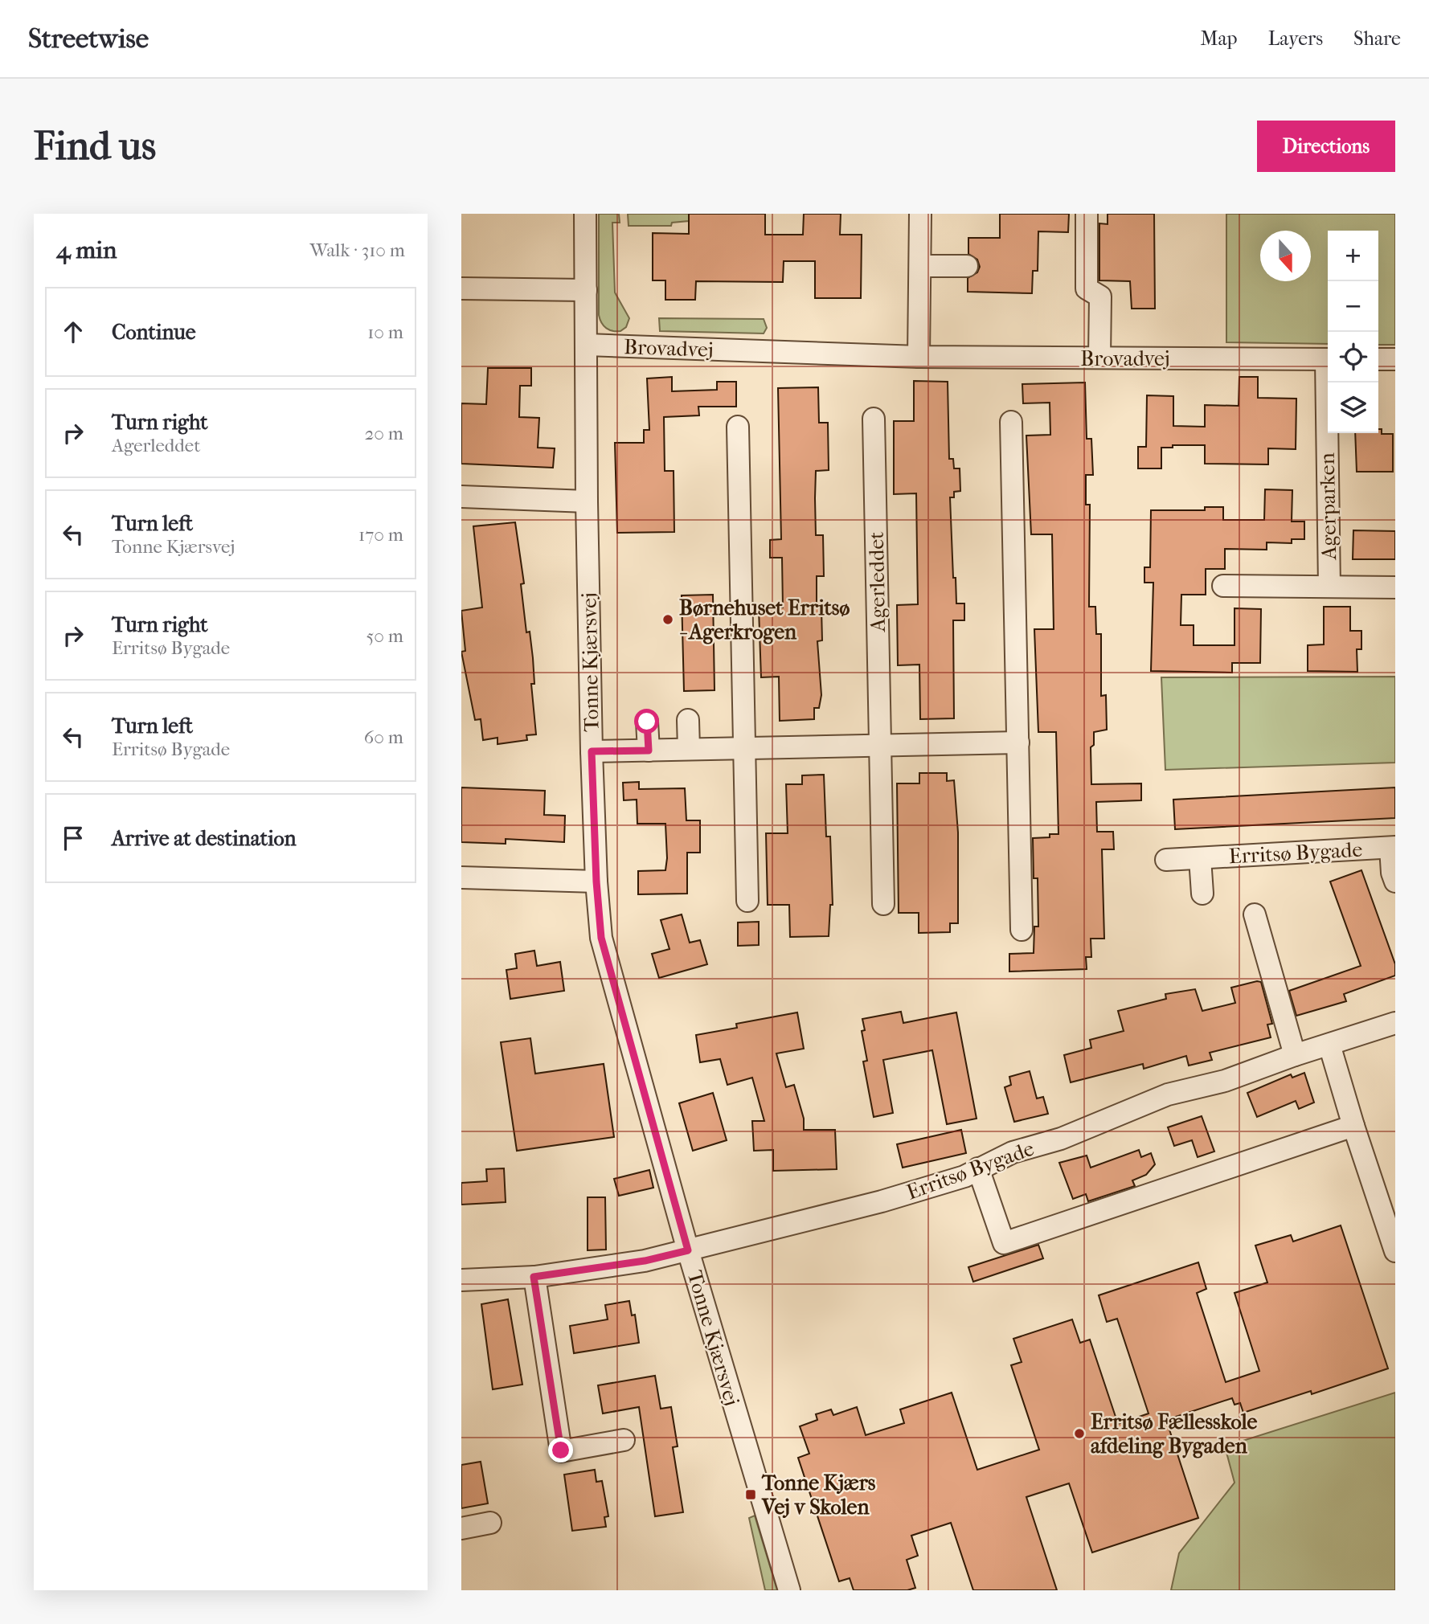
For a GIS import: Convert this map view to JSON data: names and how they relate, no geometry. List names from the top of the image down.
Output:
{
  "streets": {
    "street": [
      "Brovadvej",
      "Agerparken",
      "Agerleddet",
      "Tonne Kjærsvej",
      "Erritsø Bygade"
    ]
  },
  "crossings": [
    ["Brovadvej", "Tonne Kjærsvej"],
    ["Tonne Kjærsvej", "Erritsø Bygade"]
  ],
  "places": {
    "other": ["Børnehuset Erritsø - Agerkrogen", "Erritsø Fællesskole afdeling Bygaden"],
    "transit": ["Tonne Kjærs Vej v Skolen"]
  },
  "north": "bottom",
  "page": {
    "header": "Streetwise",
    "nav": ["Map", "Layers", "Share"],
    "buttons": "Directions",
    "title": "Find us",
    "heading": ["4 min", "Walk · 310 m"],
    "map_buttons": ["+", "−"],
    "list": [
      ["Continue", "10 m"],
      ["Turn right", "Agerleddet", "20 m"],
      ["Turn left", "Tonne Kjærsvej", "170 m"],
      ["Turn right", "Erritsø Bygade", "50 m"],
      ["Turn left", "Erritsø Bygade", "60 m"],
      "Arrive at destination"
    ]
  }
}
